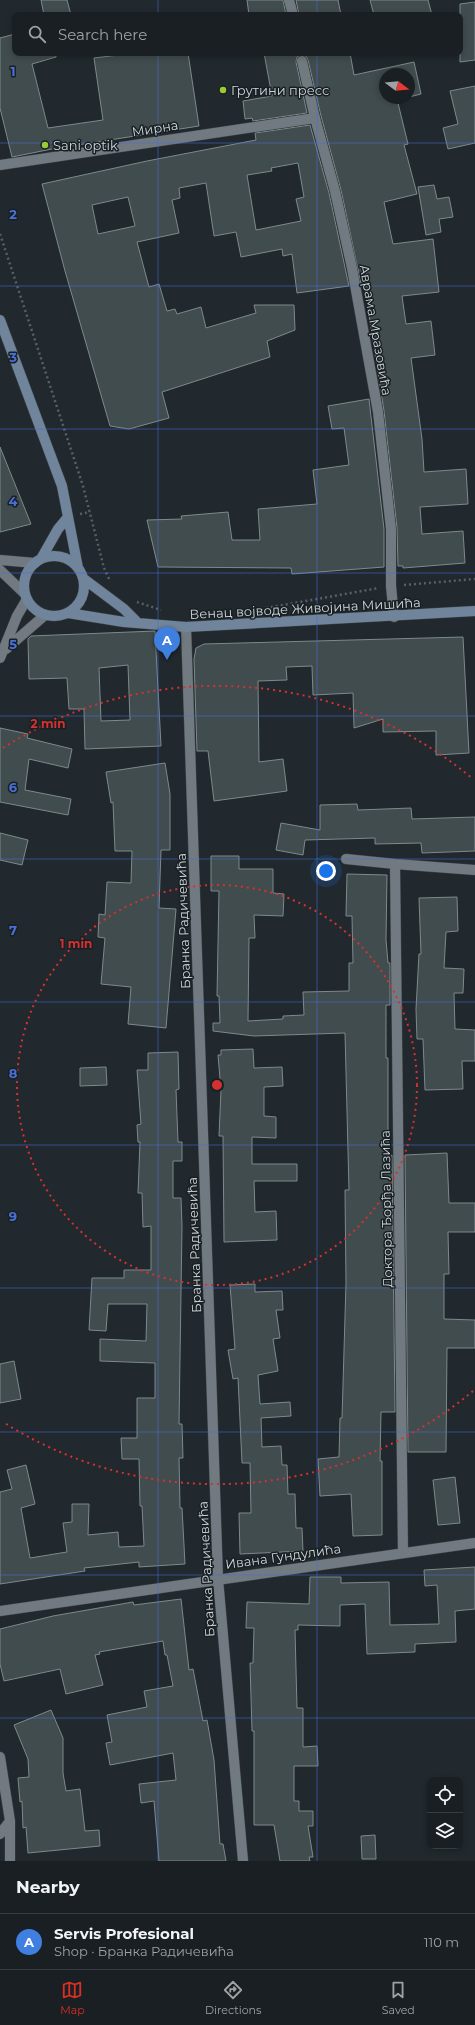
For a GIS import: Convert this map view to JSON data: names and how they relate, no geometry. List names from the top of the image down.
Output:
{
  "streets": {
    "main road": ["Венац војводе Живојина Мишића"],
    "street": [
      "Мирна",
      "Аврама Мразовића",
      "Бранка Радичевића",
      "Доктора Ђорђа Лазића",
      "Ивана Гундулића"
    ]
  },
  "crossings": [
    ["Мирна", "Аврама Мразовића"],
    ["Аврама Мразовића", "Венац војводе Живојина Мишића"],
    ["Венац војводе Живојина Мишића", "Бранка Радичевића"],
    ["Бранка Радичевића", "Ивана Гундулића"],
    ["Доктора Ђорђа Лазића", "Ивана Гундулића"]
  ],
  "places": ["Грутини пресс", "Sani optik"],
  "north": "right",
  "page": {
    "search": "Search here",
    "pins": "A",
    "heading": "Nearby",
    "list": [
      {
        "mark": "A",
        "name": "Servis Profesional",
        "note": "Shop · Бранка Радичевића",
        "value": "110 m"
      }
    ],
    "nav": ["Map", "Directions", "Saved"]
  },
  "grid": {
    "rows": [
      "1",
      "2",
      "3",
      "4",
      "5",
      "6",
      "7",
      "8",
      "9"
    ]
  },
  "rings": ["2 min", "1 min"]
}
